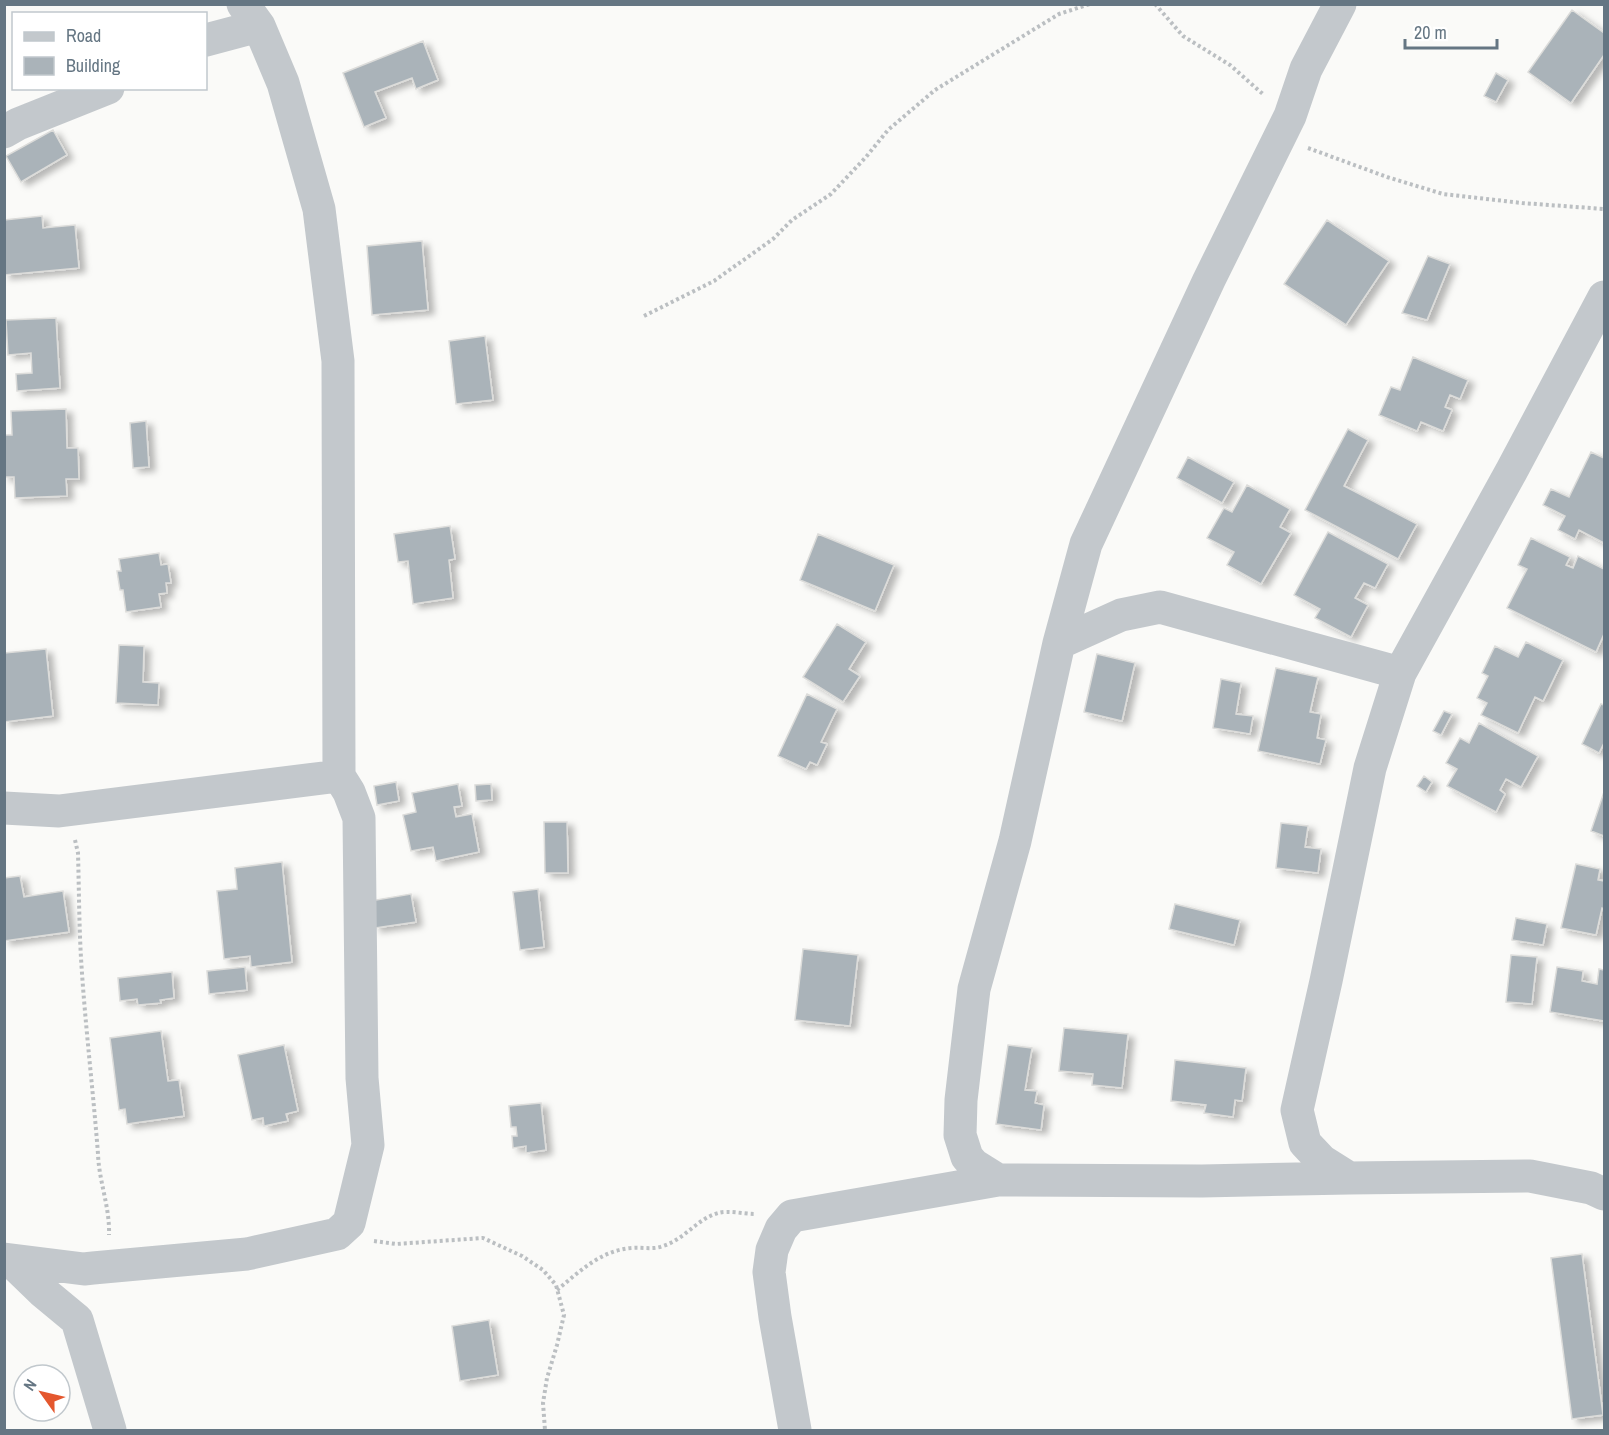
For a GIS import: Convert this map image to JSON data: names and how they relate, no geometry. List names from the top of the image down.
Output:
{
  "legend": ["Road", "Building"],
  "scale_bar": "20 m",
  "north": "top left"
}
